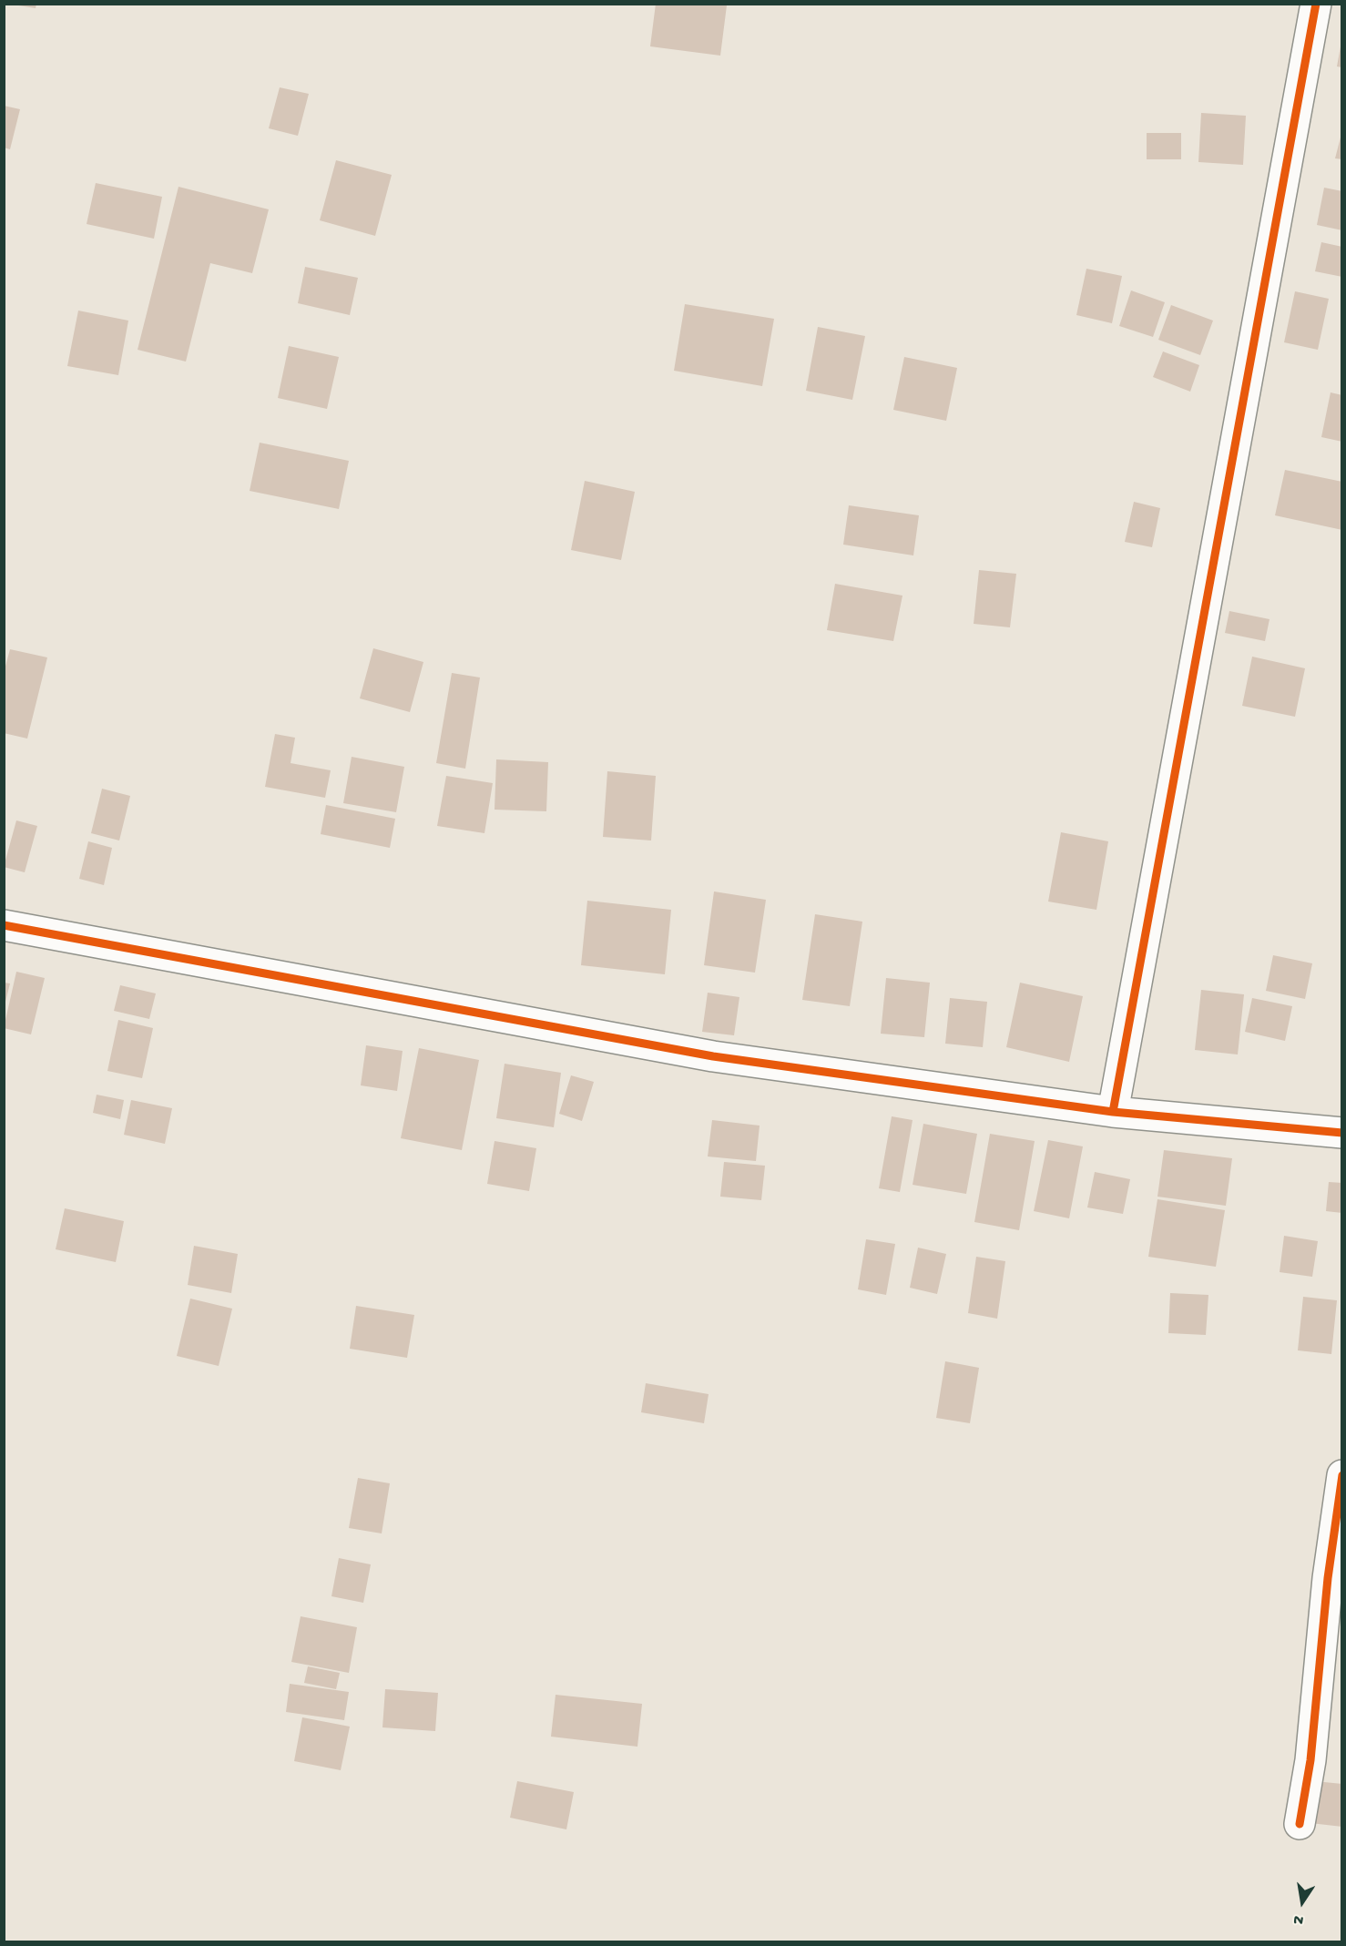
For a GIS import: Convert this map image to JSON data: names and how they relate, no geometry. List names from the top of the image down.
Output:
{
  "north": "bottom"
}
